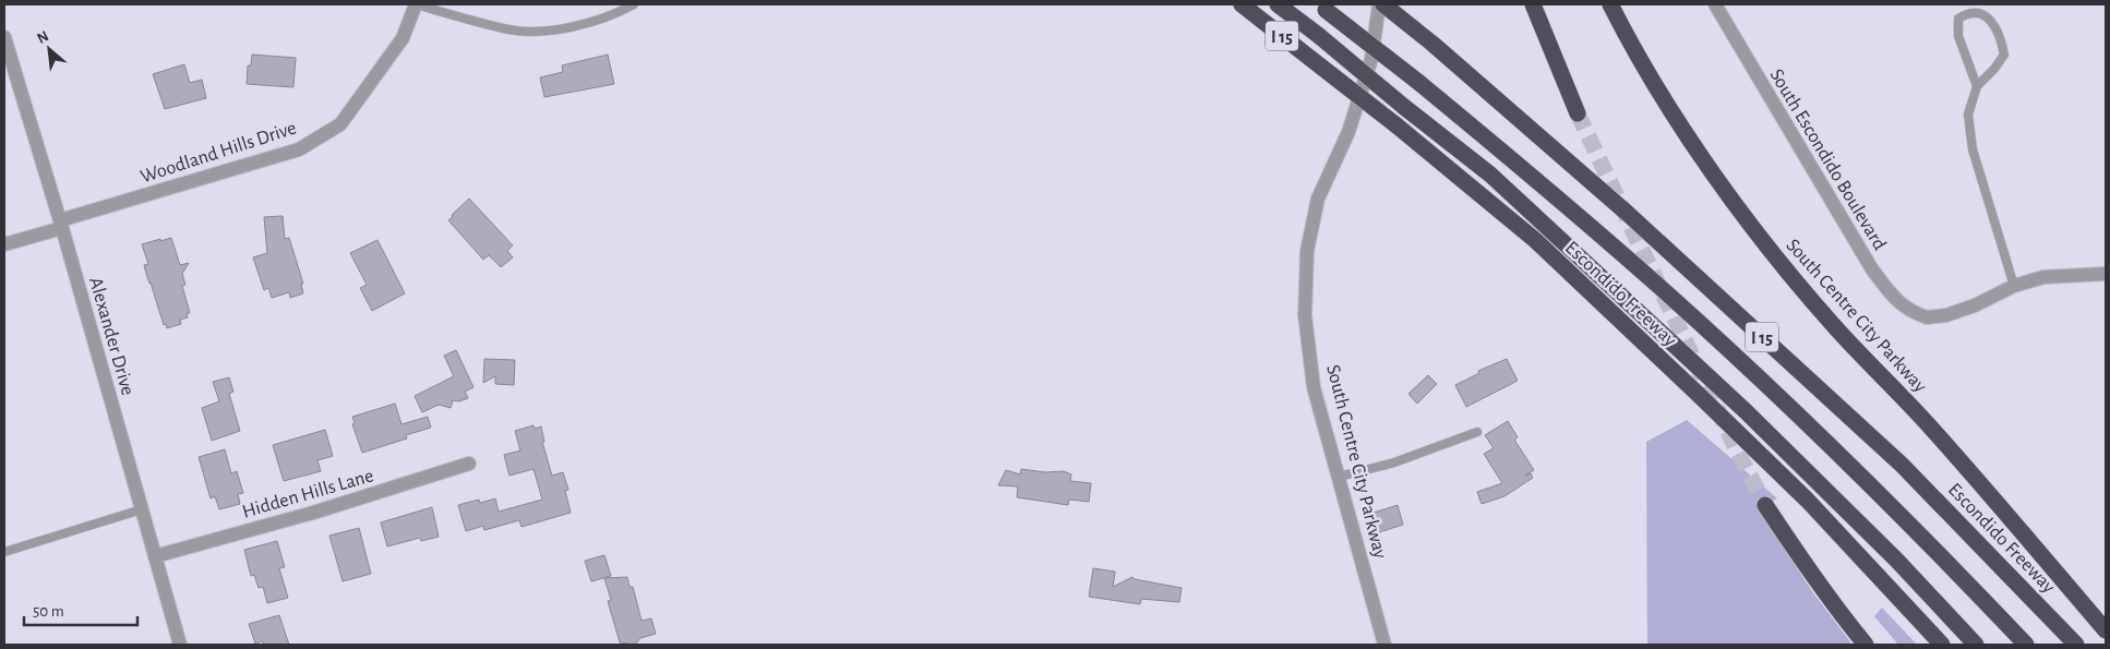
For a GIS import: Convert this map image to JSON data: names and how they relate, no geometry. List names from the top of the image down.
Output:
{
  "streets": {
    "highway": ["I 15", "Escondido Freeway", "South Centre City Parkway"],
    "street": [
      "Woodland Hills Drive",
      "South Escondido Boulevard",
      "Alexander Drive",
      "Hidden Hills Lane"
    ]
  },
  "crossings": [
    ["Woodland Hills Drive", "Alexander Drive"],
    ["Escondido Freeway", "South Centre City Parkway"],
    ["Alexander Drive", "Hidden Hills Lane"]
  ],
  "scale_bar": "50 m",
  "north": "top left"
}
